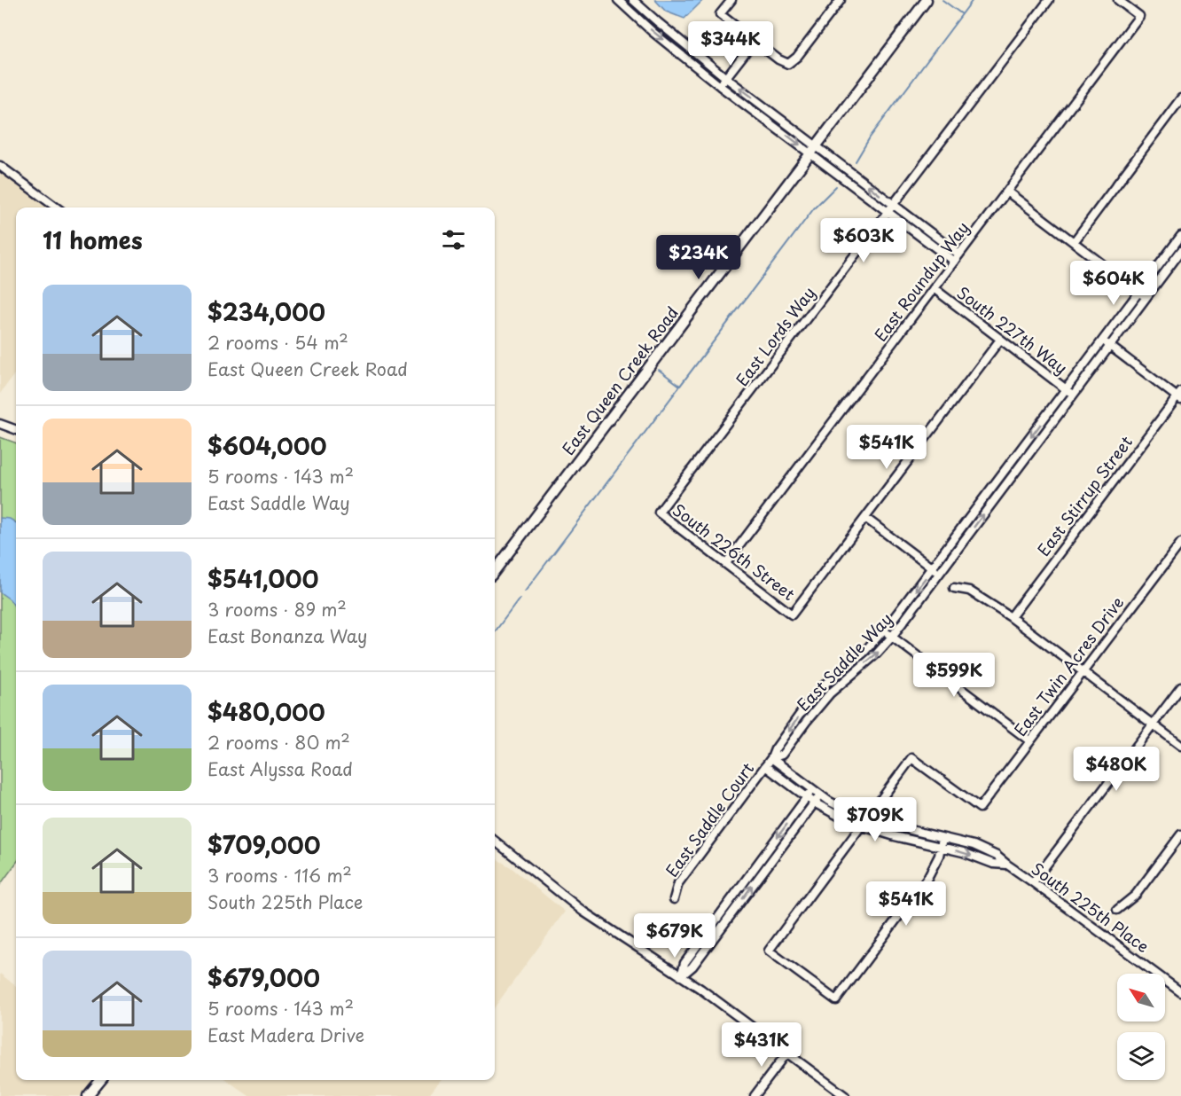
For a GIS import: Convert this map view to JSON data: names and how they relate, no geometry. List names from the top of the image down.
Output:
{
  "streets": {
    "main road": ["East Queen Creek Road"],
    "street": [
      "East Roundup Way",
      "South 227th Way",
      "East Lords Way",
      "East Stirrup Street",
      "South 226th Street",
      "East Saddle Way",
      "East Twin Acres Drive",
      "East Saddle Court",
      "South 225th Place"
    ]
  },
  "crossings": [
    ["East Roundup Way", "South 227th Way"],
    ["East Roundup Way", "South 226th Street"],
    ["South 227th Way", "East Saddle Way"],
    ["East Lords Way", "South 226th Street"],
    ["East Saddle Way", "East Saddle Court"],
    ["East Saddle Way", "South 225th Place"],
    ["East Twin Acres Drive", "South 225th Place"],
    ["East Saddle Court", "South 225th Place"]
  ],
  "north": "top left",
  "page": {
    "price": [
      "$344K",
      "$603K",
      "$234K",
      "$604K",
      "$541K",
      "$599K",
      "$480K",
      "$709K",
      "$541K",
      "$679K",
      "$431K"
    ],
    "heading": "11 homes",
    "list": [
      {
        "name": "$234,000",
        "note": "2 rooms · 54 m² · East Queen Creek Road"
      },
      {
        "name": "$604,000",
        "note": "5 rooms · 143 m² · East Saddle Way"
      },
      {
        "name": "$541,000",
        "note": "3 rooms · 89 m² · East Bonanza Way"
      },
      {
        "name": "$480,000",
        "note": "2 rooms · 80 m² · East Alyssa Road"
      },
      {
        "name": "$709,000",
        "note": "3 rooms · 116 m² · South 225th Place"
      },
      {
        "name": "$679,000",
        "note": "5 rooms · 143 m² · East Madera Drive"
      }
    ]
  }
}
